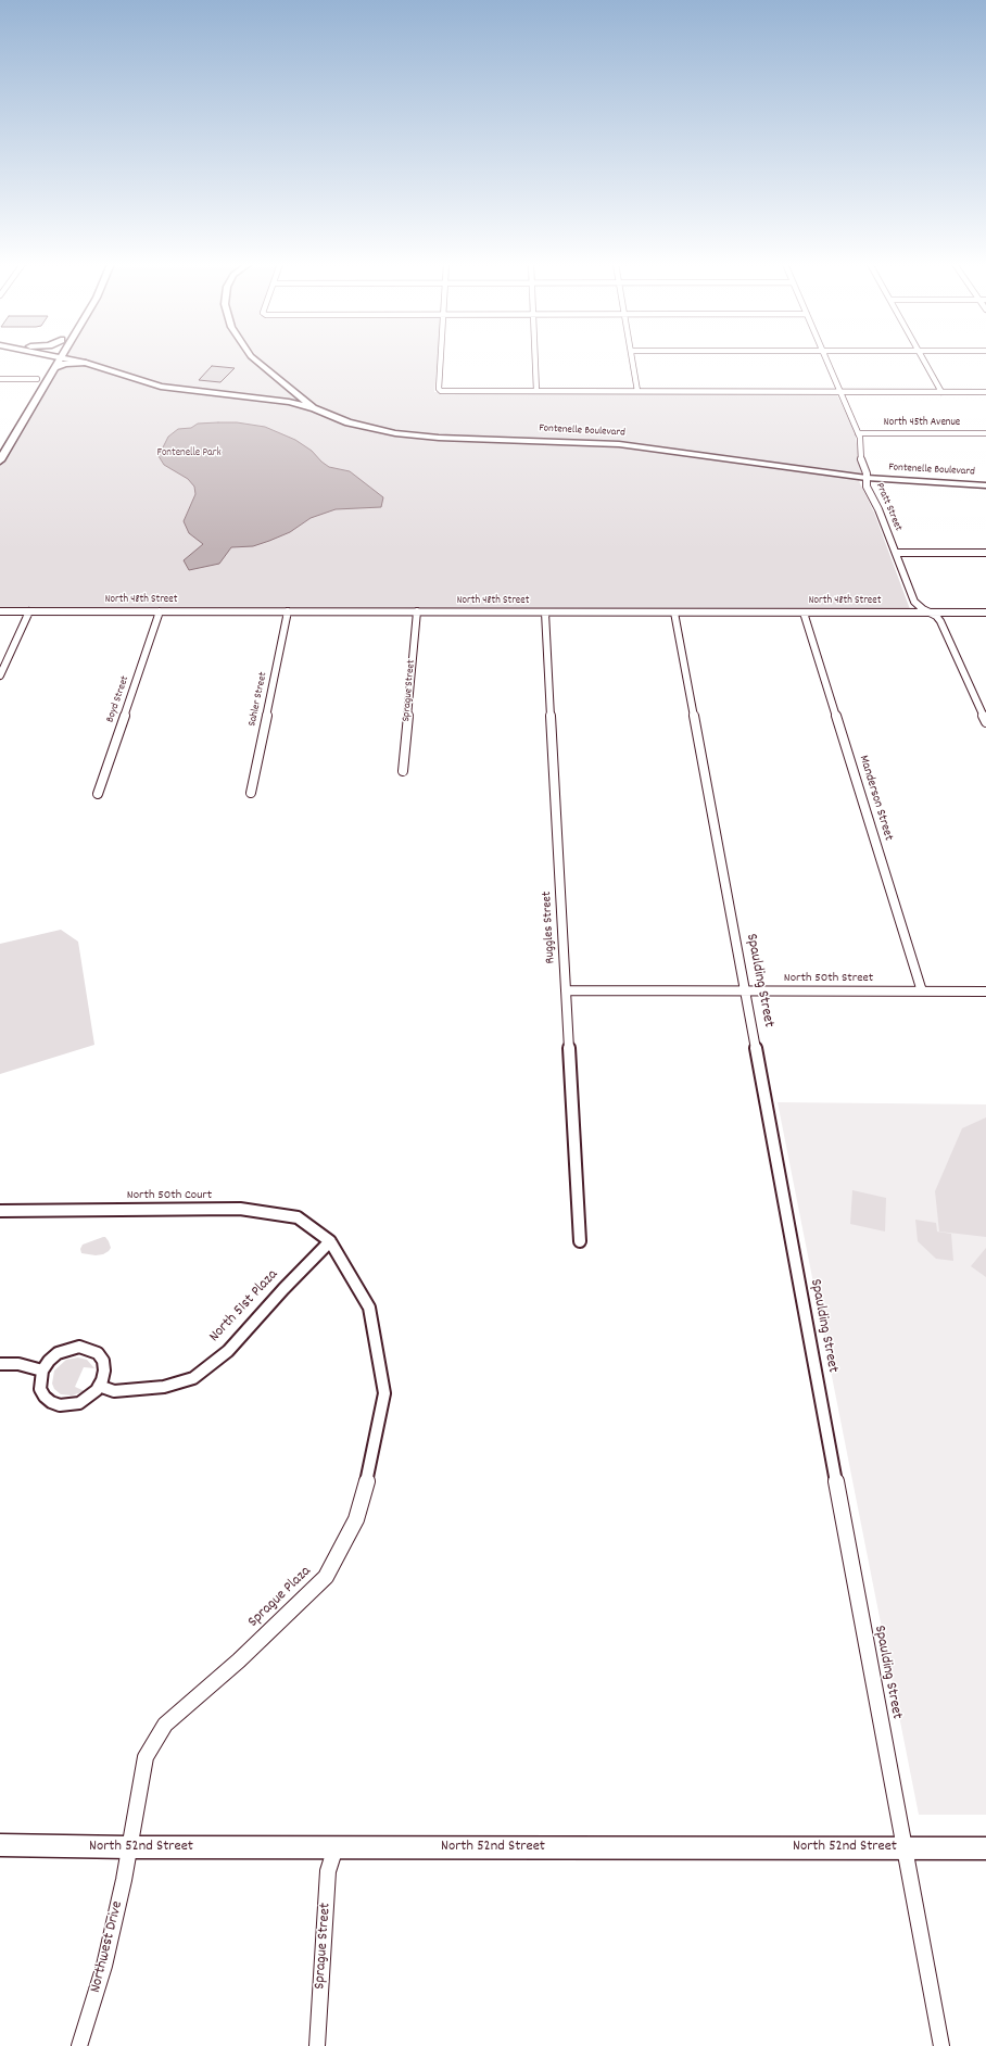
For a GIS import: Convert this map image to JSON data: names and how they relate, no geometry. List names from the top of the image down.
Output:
{
  "streets": {
    "main road": ["Fontenelle Boulevard", "North 52nd Street"],
    "street": [
      "North 45th Avenue",
      "Pratt Street",
      "North 48th Street",
      "Sprague Street",
      "Boyd Street",
      "Sahler Street",
      "Manderson Street",
      "Ruggles Street",
      "North 50th Street",
      "Spaulding Street",
      "North 50th Court",
      "North 51st Plaza",
      "Sprague Plaza",
      "Northwest Drive"
    ]
  },
  "crossings": [
    ["North 45th Avenue", "Pratt Street"],
    ["Fontenelle Boulevard", "Pratt Street"],
    ["Pratt Street", "North 48th Street"],
    ["North 48th Street", "Sprague Street"],
    ["North 48th Street", "Boyd Street"],
    ["North 48th Street", "Sahler Street"],
    ["North 48th Street", "Manderson Street"],
    ["North 48th Street", "Ruggles Street"],
    ["North 48th Street", "Spaulding Street"],
    ["Sprague Street", "North 52nd Street"],
    ["Manderson Street", "North 50th Street"],
    ["Ruggles Street", "North 50th Street"],
    ["North 50th Street", "Spaulding Street"],
    ["Spaulding Street", "North 52nd Street"],
    ["North 50th Court", "North 51st Plaza"],
    ["North 50th Court", "Sprague Plaza"],
    ["North 51st Plaza", "Sprague Plaza"],
    ["Sprague Plaza", "North 52nd Street"],
    ["Sprague Plaza", "Northwest Drive"],
    ["North 52nd Street", "Northwest Drive"]
  ],
  "parks": ["Fontenelle Park"]
}
